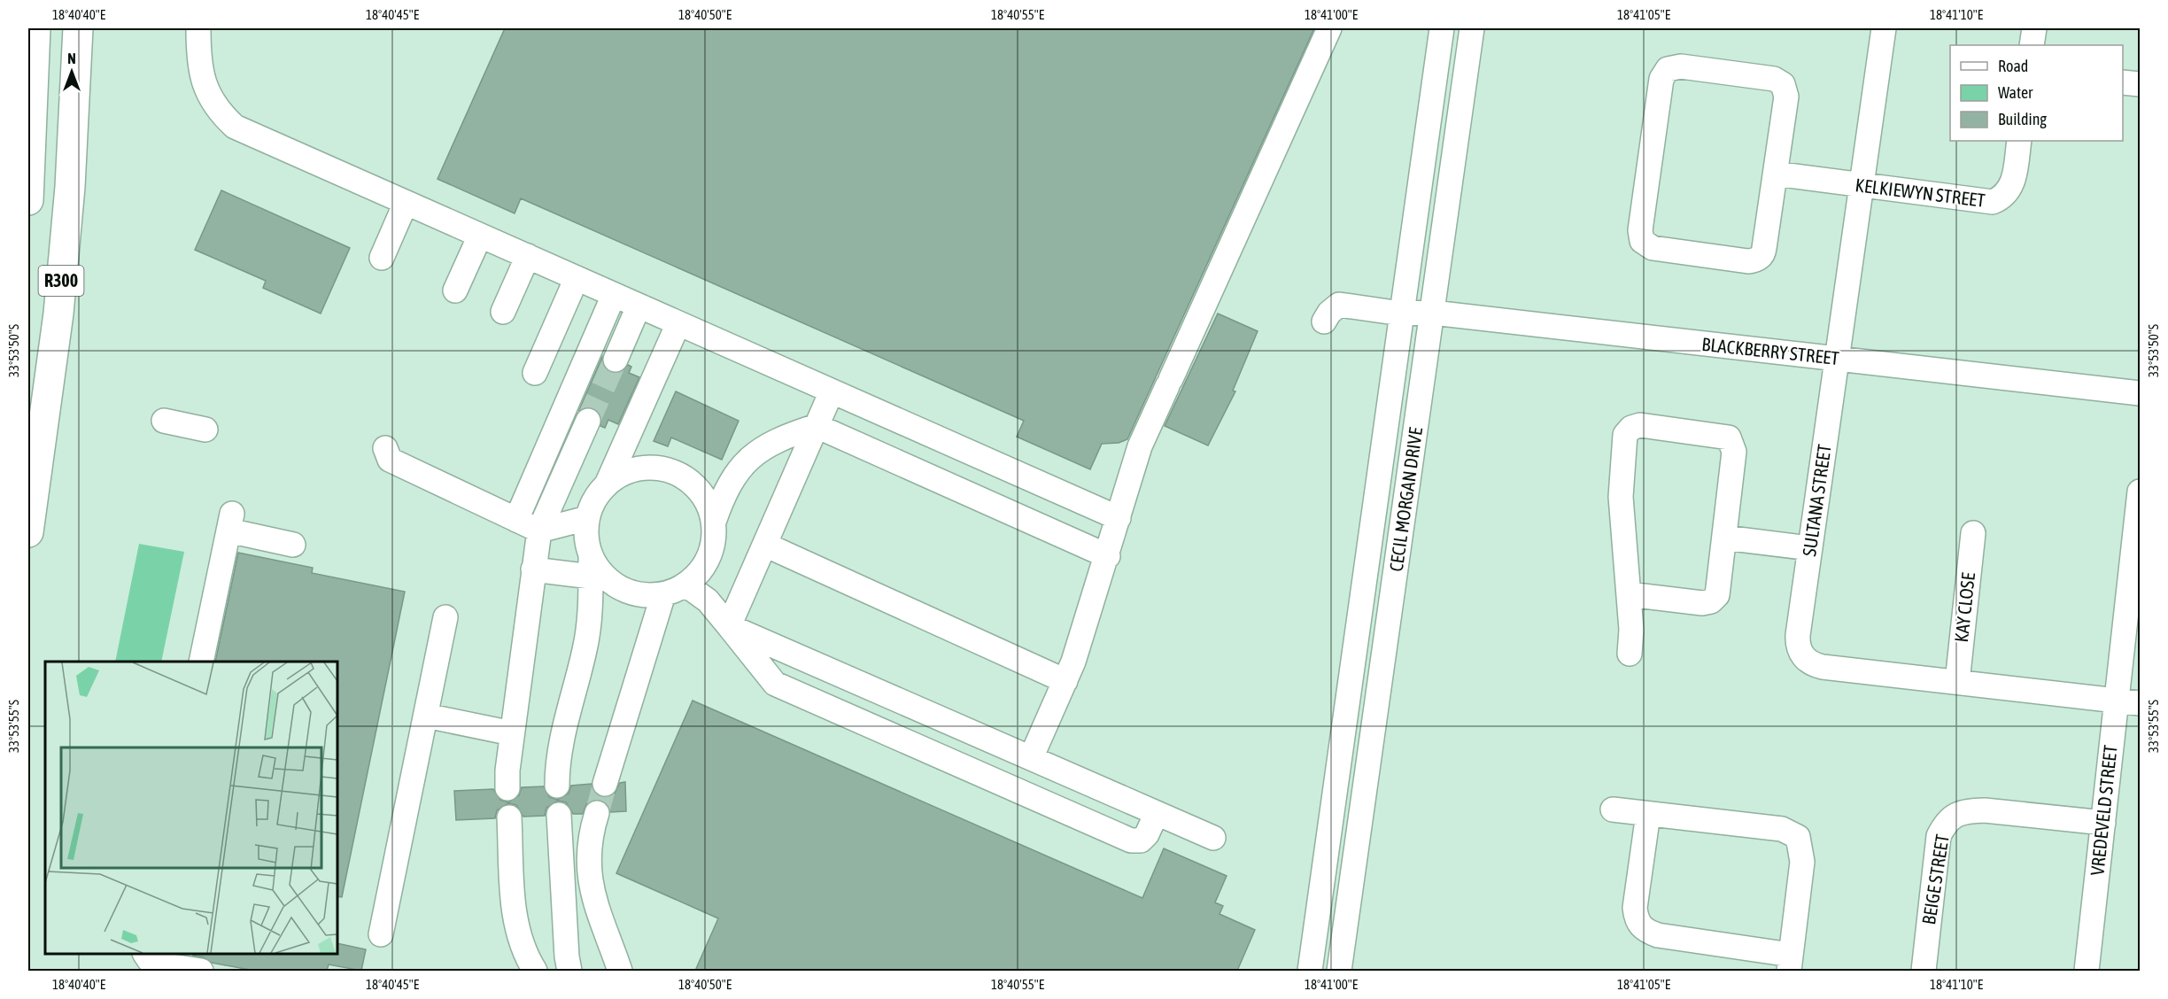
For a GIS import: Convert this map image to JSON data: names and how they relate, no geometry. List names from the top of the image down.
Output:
{
  "streets": {
    "highway": ["R300"],
    "street": [
      "KELKIEWYN STREET",
      "BLACKBERRY STREET",
      "CECIL MORGAN DRIVE",
      "SULTANA STREET",
      "KAY CLOSE",
      "VREDEVELD STREET",
      "BEIGE STREET"
    ]
  },
  "crossings": [
    ["KELKIEWYN STREET", "SULTANA STREET"],
    ["BLACKBERRY STREET", "CECIL MORGAN DRIVE"],
    ["BLACKBERRY STREET", "SULTANA STREET"],
    ["SULTANA STREET", "KAY CLOSE"],
    ["SULTANA STREET", "VREDEVELD STREET"],
    ["VREDEVELD STREET", "BEIGE STREET"]
  ],
  "legend": ["Road", "Water", "Building"],
  "north": "top",
  "coordinates": [
    "18°40'40\"E",
    "18°40'45\"E",
    "18°40'50\"E",
    "18°40'55\"E",
    "18°41'00\"E",
    "18°41'05\"E",
    "18°41'10\"E",
    "33°53'50\"S",
    "33°53'55\"S"
  ]
}
